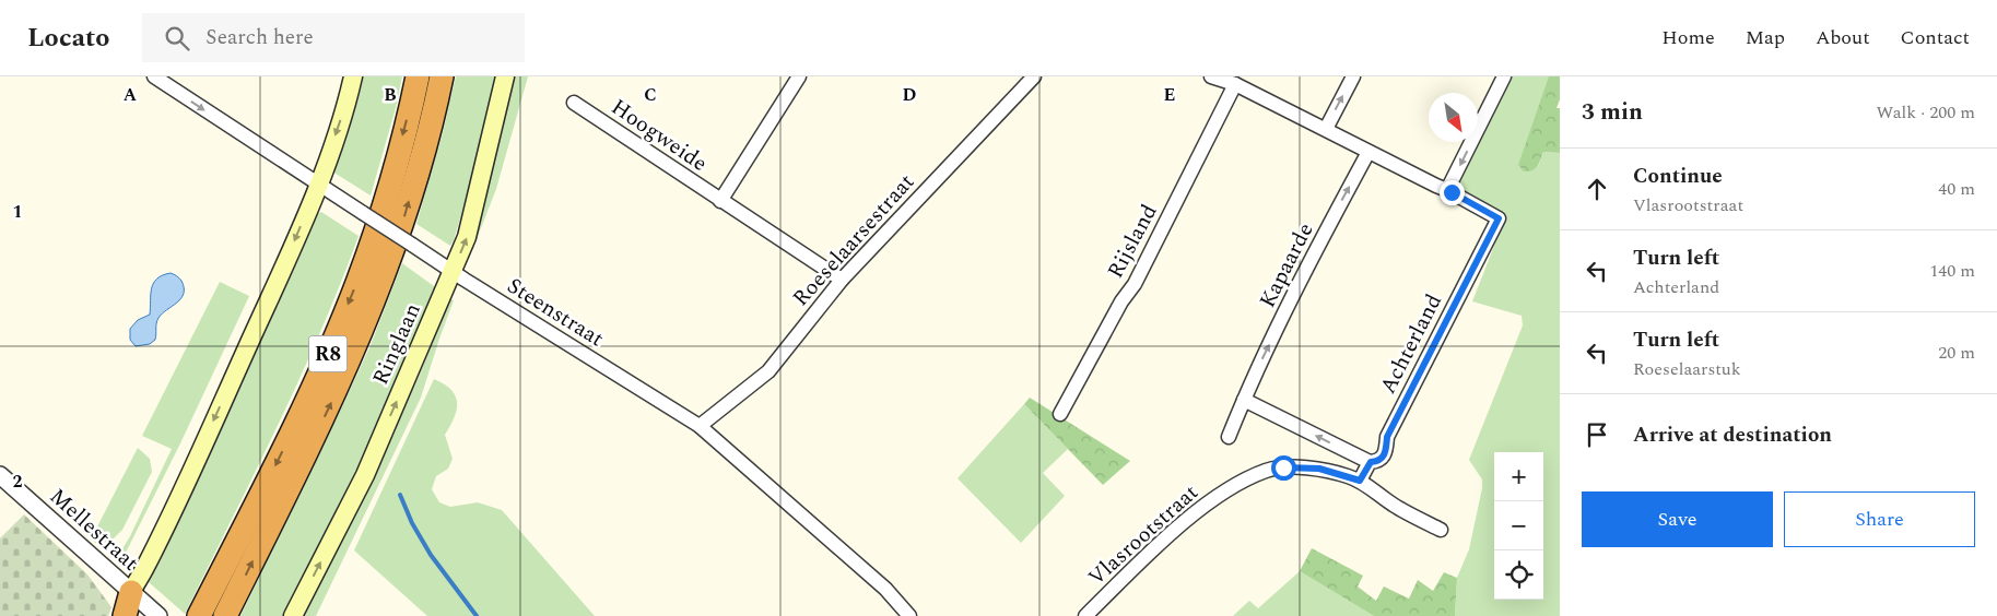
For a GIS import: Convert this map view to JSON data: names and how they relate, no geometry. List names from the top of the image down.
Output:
{
  "streets": {
    "highway": ["R8"],
    "main road": ["Ringlaan"],
    "street": [
      "Hoogweide",
      "Roeselaarsestraat",
      "Rijsland",
      "Kapaarde",
      "Steenstraat",
      "Achterland",
      "Mellestraat",
      "Vlasrootstraat"
    ]
  },
  "crossings": [
    ["Hoogweide", "Roeselaarsestraat"],
    ["Roeselaarsestraat", "Steenstraat"],
    ["Steenstraat", "Ringlaan"],
    ["Achterland", "Vlasrootstraat"]
  ],
  "one_way": ["Kapaarde"],
  "north": "bottom right",
  "page": {
    "header": "Locato",
    "search": "Search here",
    "nav": [
      "Home",
      "Map",
      "About",
      "Contact"
    ],
    "heading": ["3 min", "Walk · 200 m"],
    "list": [
      ["Continue", "Vlasrootstraat", "40 m"],
      ["Turn left", "Achterland", "140 m"],
      ["Turn left", "Roeselaarstuk", "20 m"],
      "Arrive at destination"
    ],
    "map_buttons": ["+", "−"],
    "buttons": ["Save", "Share"]
  },
  "grid": {
    "columns": [
      "A",
      "B",
      "C",
      "D",
      "E"
    ],
    "rows": ["1", "2"]
  }
}
